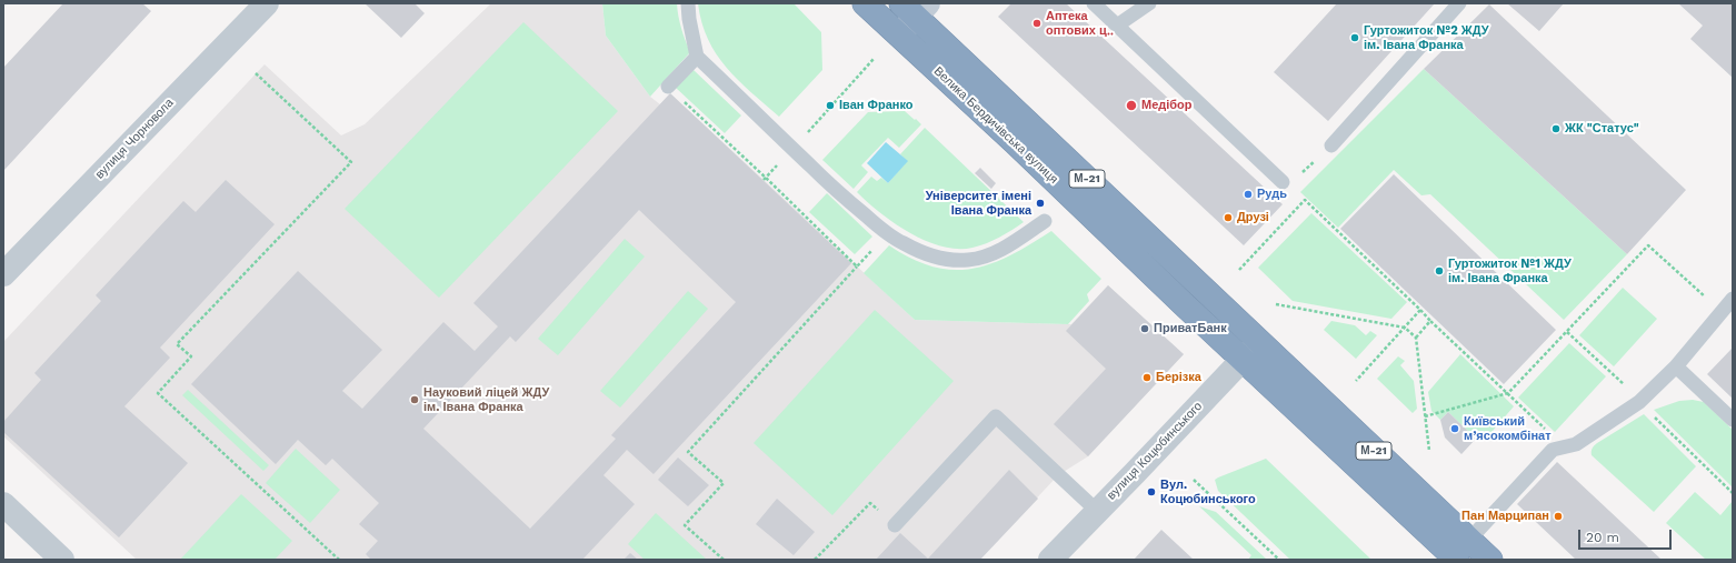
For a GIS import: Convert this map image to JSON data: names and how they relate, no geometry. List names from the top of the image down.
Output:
{
  "streets": {
    "highway": ["Велика Бердичівська вулиця", "М-21"],
    "street": ["вулиця Чорновола", "вулиця Коцюбинського"]
  },
  "crossings": [
    ["Велика Бердичівська вулиця", "вулиця Коцюбинського"]
  ],
  "places": [
    "Аптека оптових ц‥",
    "Гуртожиток №2 ЖДУ ім. Івана Франка",
    "Іван Франко",
    "Медібор",
    "ЖК \"Статус\"",
    "Рудь",
    "Університет імені Івана Франка",
    "Друзі",
    "Гуртожиток №1 ЖДУ ім. Івана Франка",
    "ПриватБанк",
    "Берізка",
    "Науковий ліцей ЖДУ ім. Івана Франка",
    "Київський м’ясокомбінат",
    "Вул. Коцюбинського",
    "Пан Марципан"
  ],
  "scale_bar": "20 m"
}
